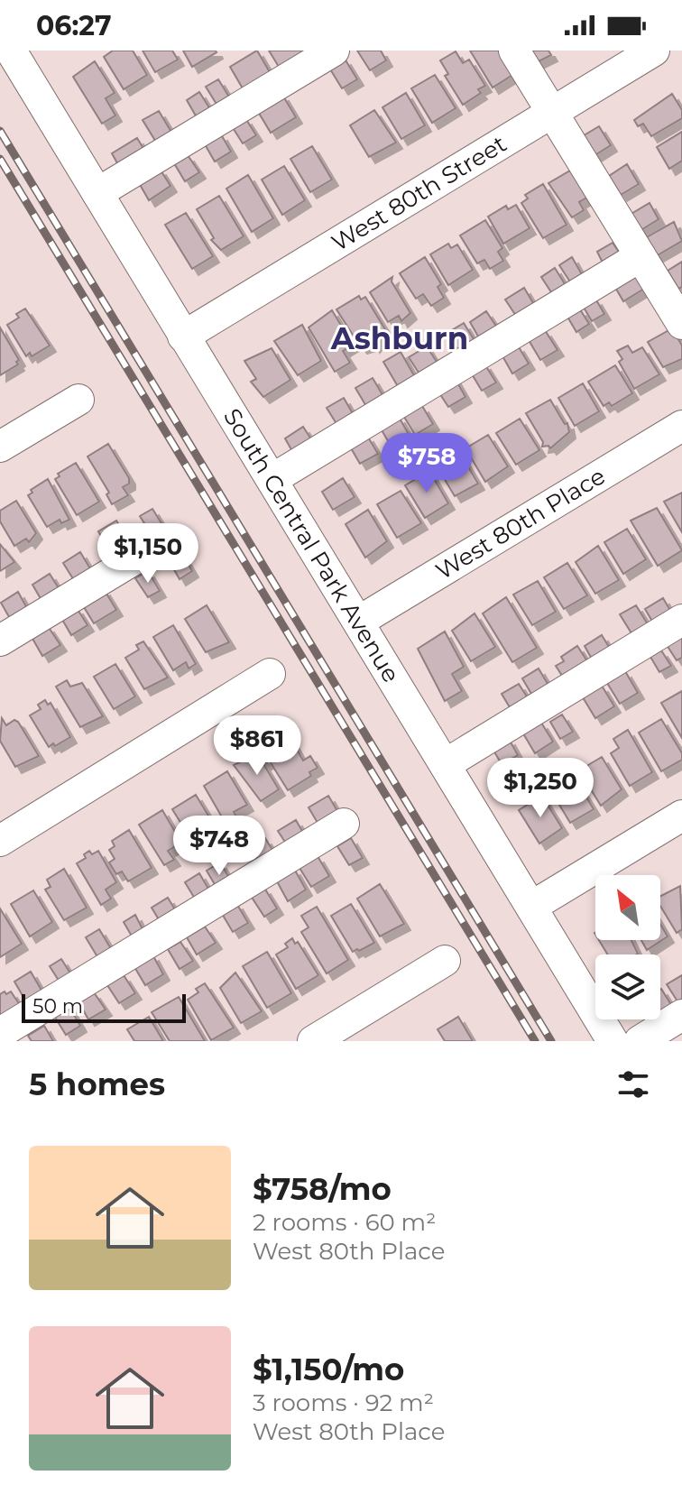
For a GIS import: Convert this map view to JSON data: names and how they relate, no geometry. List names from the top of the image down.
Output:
{
  "streets": {
    "street": ["West 80th Street", "West 80th Place", "South Central Park Avenue"]
  },
  "crossings": [
    ["West 80th Street", "South Central Park Avenue"],
    ["West 80th Place", "South Central Park Avenue"]
  ],
  "districts": ["Ashburn"],
  "scale_bar": "50 m",
  "north": "top left",
  "page": {
    "status": "06:27",
    "price": [
      "$758",
      "$1,150",
      "$861",
      "$1,250",
      "$748"
    ],
    "scale": "50 m",
    "heading": "5 homes",
    "list": [
      {
        "name": "$758/mo",
        "note": "2 rooms · 60 m² · West 80th Place"
      },
      {
        "name": "$1,150/mo",
        "note": "3 rooms · 92 m² · West 80th Place"
      }
    ]
  }
}
